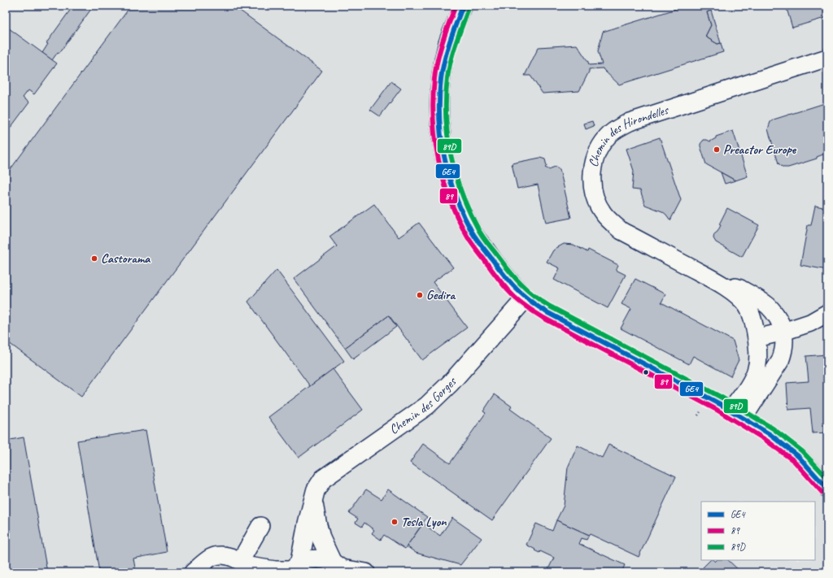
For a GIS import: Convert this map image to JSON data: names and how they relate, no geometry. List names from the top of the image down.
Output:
{
  "streets": {
    "main road": ["Chemin des Gorges"],
    "street": ["Chemin des Hirondelles"]
  },
  "places": [
    "Preactor Europe",
    "Castorama",
    "Gedira",
    "Tesla Lyon"
  ],
  "lines": ["transit line GE4", "transit line 89", "transit line 89D"],
  "legend": ["GE4", "89", "89D"]
}
